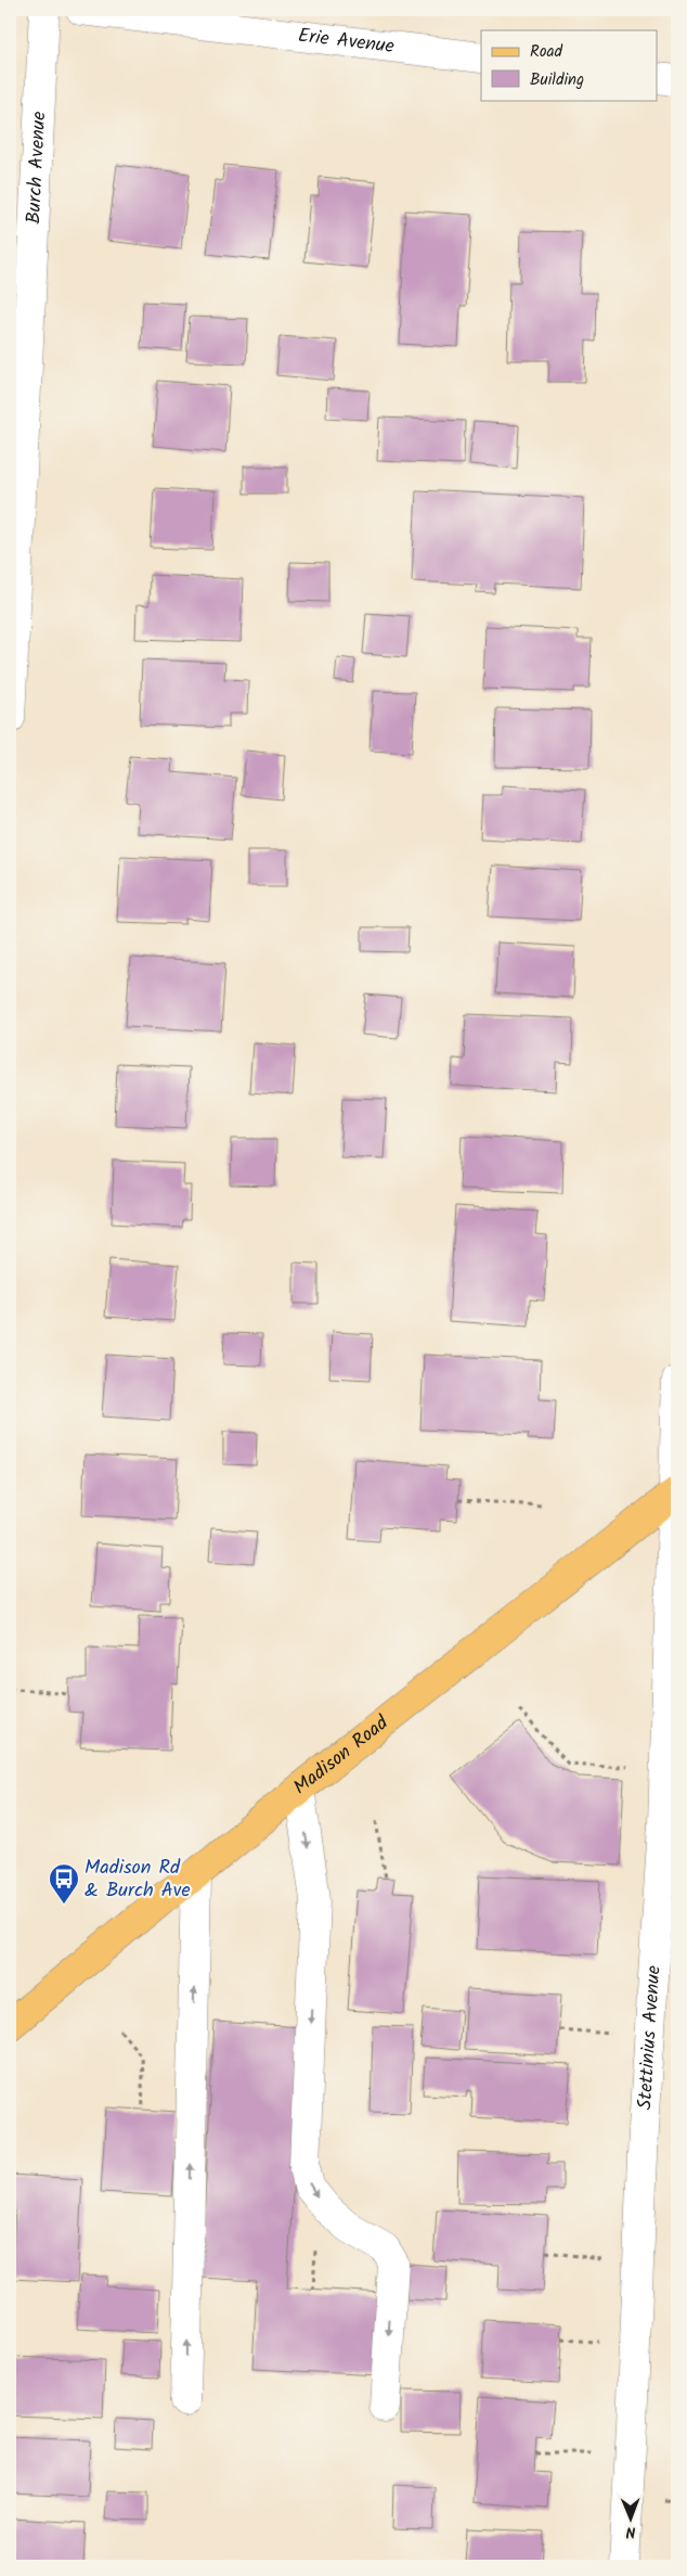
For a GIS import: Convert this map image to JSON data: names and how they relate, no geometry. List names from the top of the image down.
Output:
{
  "streets": {
    "main road": ["Madison Road"],
    "street": ["Erie Avenue", "Burch Avenue", "Stettinius Avenue"]
  },
  "crossings": [
    ["Madison Road", "Stettinius Avenue"]
  ],
  "places": {
    "bus stop": ["Madison Rd & Burch Ave"]
  },
  "legend": ["Road", "Building"],
  "north": "bottom"
}
